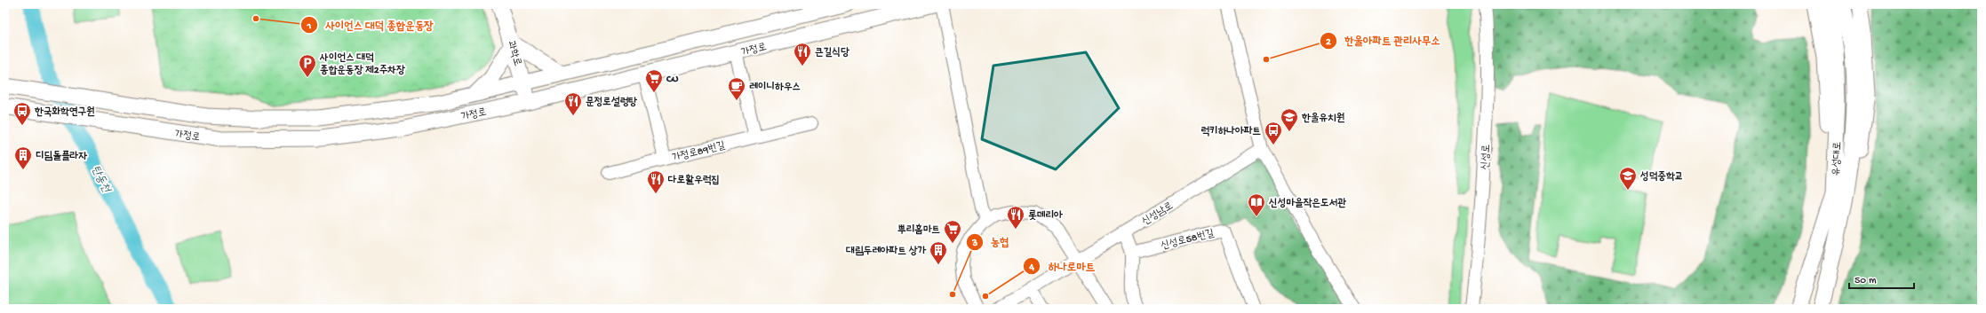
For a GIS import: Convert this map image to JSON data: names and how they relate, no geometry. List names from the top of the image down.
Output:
{
  "streets": {
    "main road": ["가정로", "과학로", "유성대로"],
    "street": [
      "가정로89번길",
      "신성로",
      "신성남로",
      "신성로58번길"
    ]
  },
  "crossings": [
    ["가정로", "과학로"],
    ["가정로", "가정로89번길"]
  ],
  "water": ["탄동천"],
  "places": {
    "other": [
      "사이언스 대덕 종합운동장",
      "한울아파트 관리사무소",
      "농협",
      "하나로마트"
    ],
    "restaurant": [
      "큰길식당",
      "문정로설렁탕",
      "다로활우럭집",
      "롯데리아"
    ],
    "parking": ["사이언스 대덕 종합운동장 제2주차장"],
    "supermarket": ["CU", "뿌리홈마트"],
    "cafe": ["레이니하우스"],
    "bus stop": ["한국화학연구원", "럭키하나아파트"],
    "school or university": ["한울유치원", "성덕중학교"],
    "building": ["디딤돌플라자", "대림두레아파트 상가"],
    "library": ["신성마을작은도서관"]
  },
  "scale_bar": "50 m"
}
